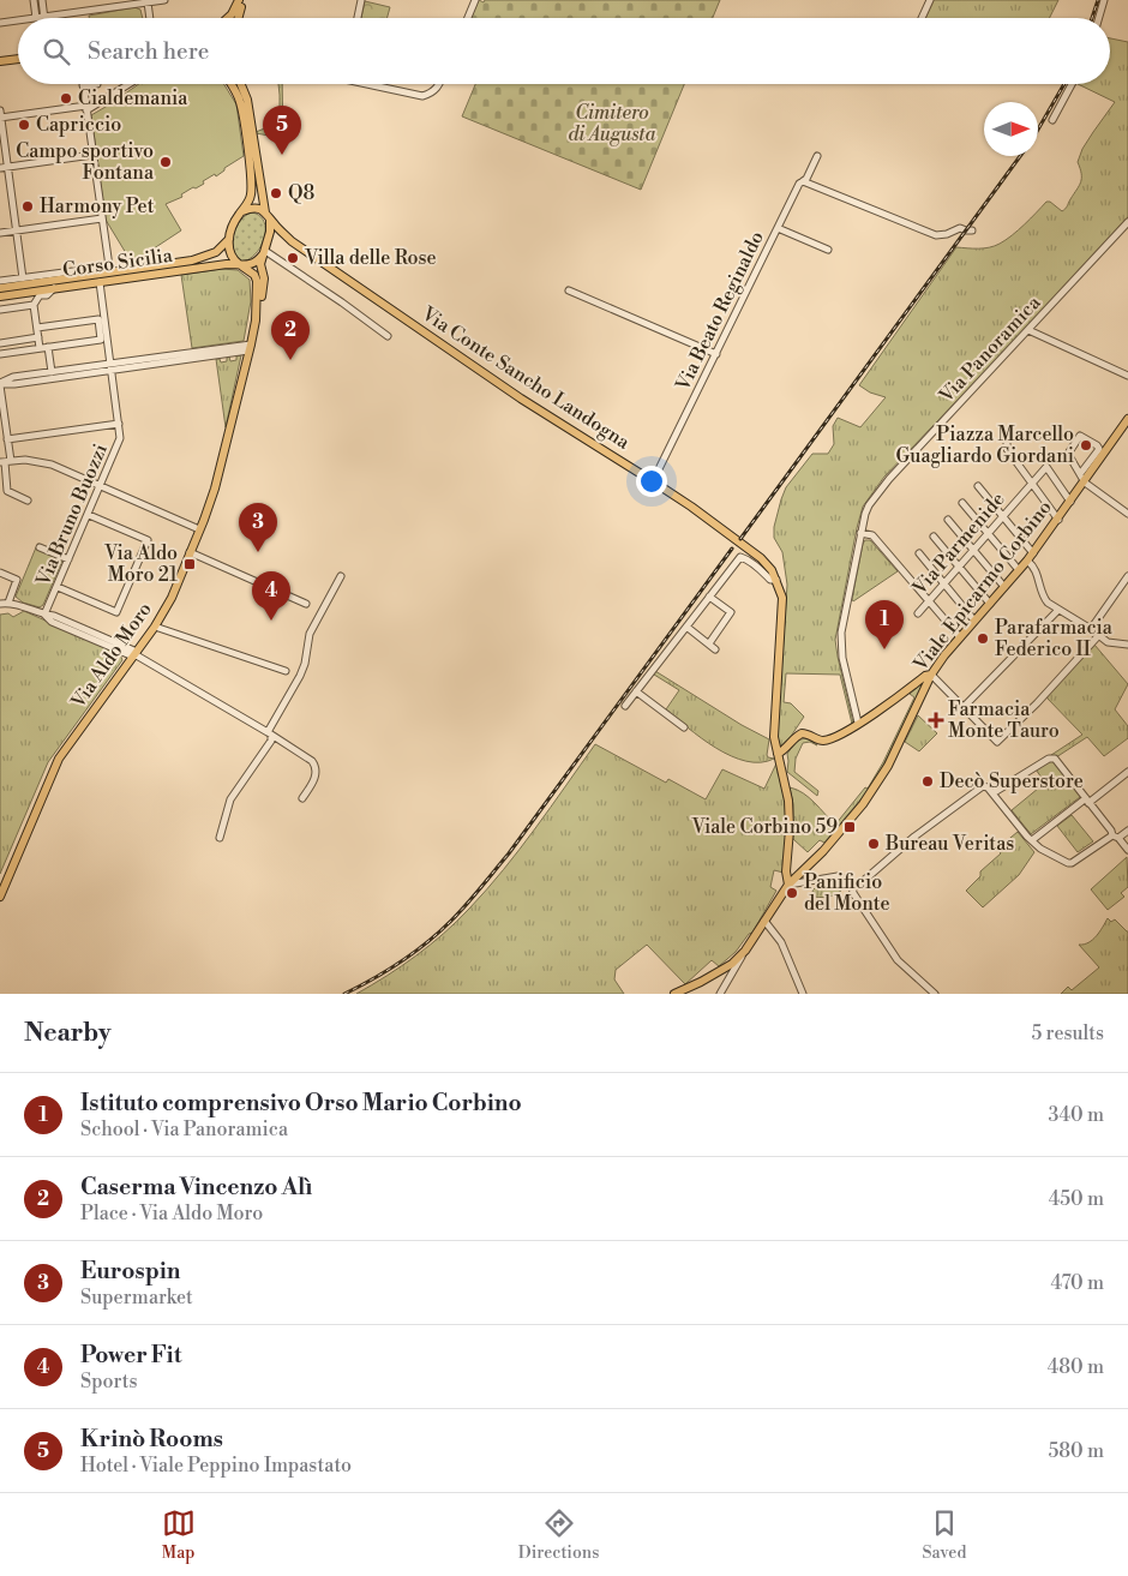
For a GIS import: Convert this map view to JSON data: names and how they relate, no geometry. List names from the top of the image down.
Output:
{
  "streets": {
    "main road": [
      "Corso Sicilia",
      "Via Conte Sancho Landogna",
      "Viale Epicarmo Corbino",
      "Via Aldo Moro"
    ],
    "street": [
      "Via Beato Reginaldo",
      "Via Panoramica",
      "Via Bruno Buozzi",
      "Via Parmenide"
    ]
  },
  "crossings": [
    ["Corso Sicilia", "Via Conte Sancho Landogna"],
    ["Corso Sicilia", "Via Bruno Buozzi"],
    ["Via Beato Reginaldo", "Via Conte Sancho Landogna"],
    ["Via Conte Sancho Landogna", "Viale Epicarmo Corbino"],
    ["Via Parmenide", "Viale Epicarmo Corbino"]
  ],
  "parks": ["Cimitero di Augusta"],
  "places": {
    "other": [
      "Cialdemania",
      "Capriccio",
      "Campo sportivo Fontana",
      "Q8",
      "Harmony Pet",
      "Villa delle Rose",
      "Piazza Marcello Guagliardo Giordani",
      "Parafarmacia Federico II",
      "Decò Superstore",
      "Bureau Veritas",
      "Panificio del Monte"
    ],
    "transit": ["Via Aldo Moro 21", "Viale Corbino 59"],
    "health": ["Farmacia Monte Tauro"]
  },
  "north": "right",
  "page": {
    "search": "Search here",
    "pins": [
      "5",
      "2",
      "3",
      "4",
      "1"
    ],
    "heading": ["Nearby", "5 results"],
    "list": [
      {
        "mark": "1",
        "name": "Istituto comprensivo Orso Mario Corbino",
        "note": "School · Via Panoramica",
        "value": "340 m"
      },
      {
        "mark": "2",
        "name": "Caserma Vincenzo Alì",
        "note": "Place · Via Aldo Moro",
        "value": "450 m"
      },
      {
        "mark": "3",
        "name": "Eurospin",
        "note": "Supermarket",
        "value": "470 m"
      },
      {
        "mark": "4",
        "name": "Power Fit",
        "note": "Sports",
        "value": "480 m"
      },
      {
        "mark": "5",
        "name": "Krinò Rooms",
        "note": "Hotel · Viale Peppino Impastato",
        "value": "580 m"
      }
    ],
    "nav": ["Map", "Directions", "Saved"]
  }
}
